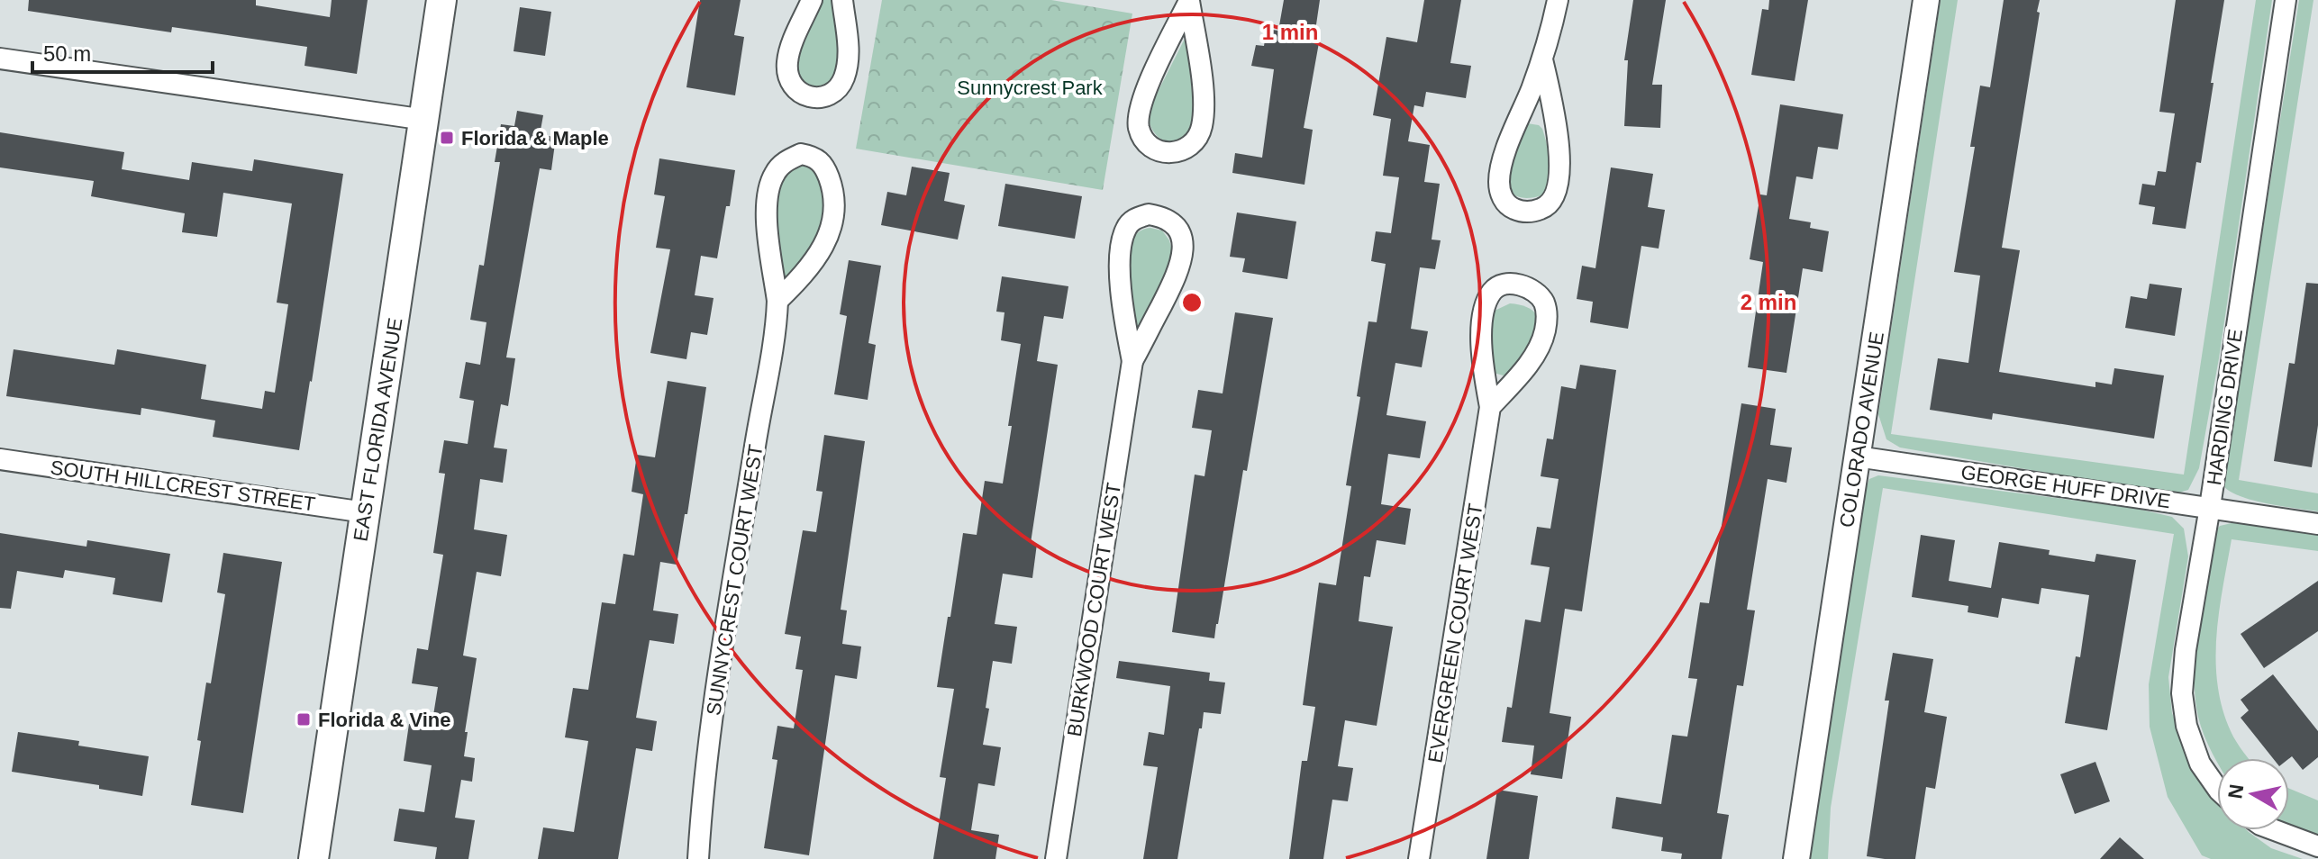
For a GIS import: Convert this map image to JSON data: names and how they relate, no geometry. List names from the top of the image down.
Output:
{
  "streets": {
    "main road": ["EAST FLORIDA AVENUE"],
    "street": [
      "HARDING DRIVE",
      "COLORADO AVENUE",
      "SOUTH HILLCREST STREET",
      "GEORGE HUFF DRIVE",
      "SUNNYCREST COURT WEST",
      "BURKWOOD COURT WEST",
      "EVERGREEN COURT WEST"
    ]
  },
  "crossings": [
    ["HARDING DRIVE", "GEORGE HUFF DRIVE"],
    ["EAST FLORIDA AVENUE", "SOUTH HILLCREST STREET"],
    ["COLORADO AVENUE", "GEORGE HUFF DRIVE"]
  ],
  "parks": ["Sunnycrest Park"],
  "places": {
    "transit": ["Florida & Maple", "Florida & Vine"]
  },
  "scale_bar": "50 m",
  "north": "left",
  "rings": ["1 min", "2 min"]
}
